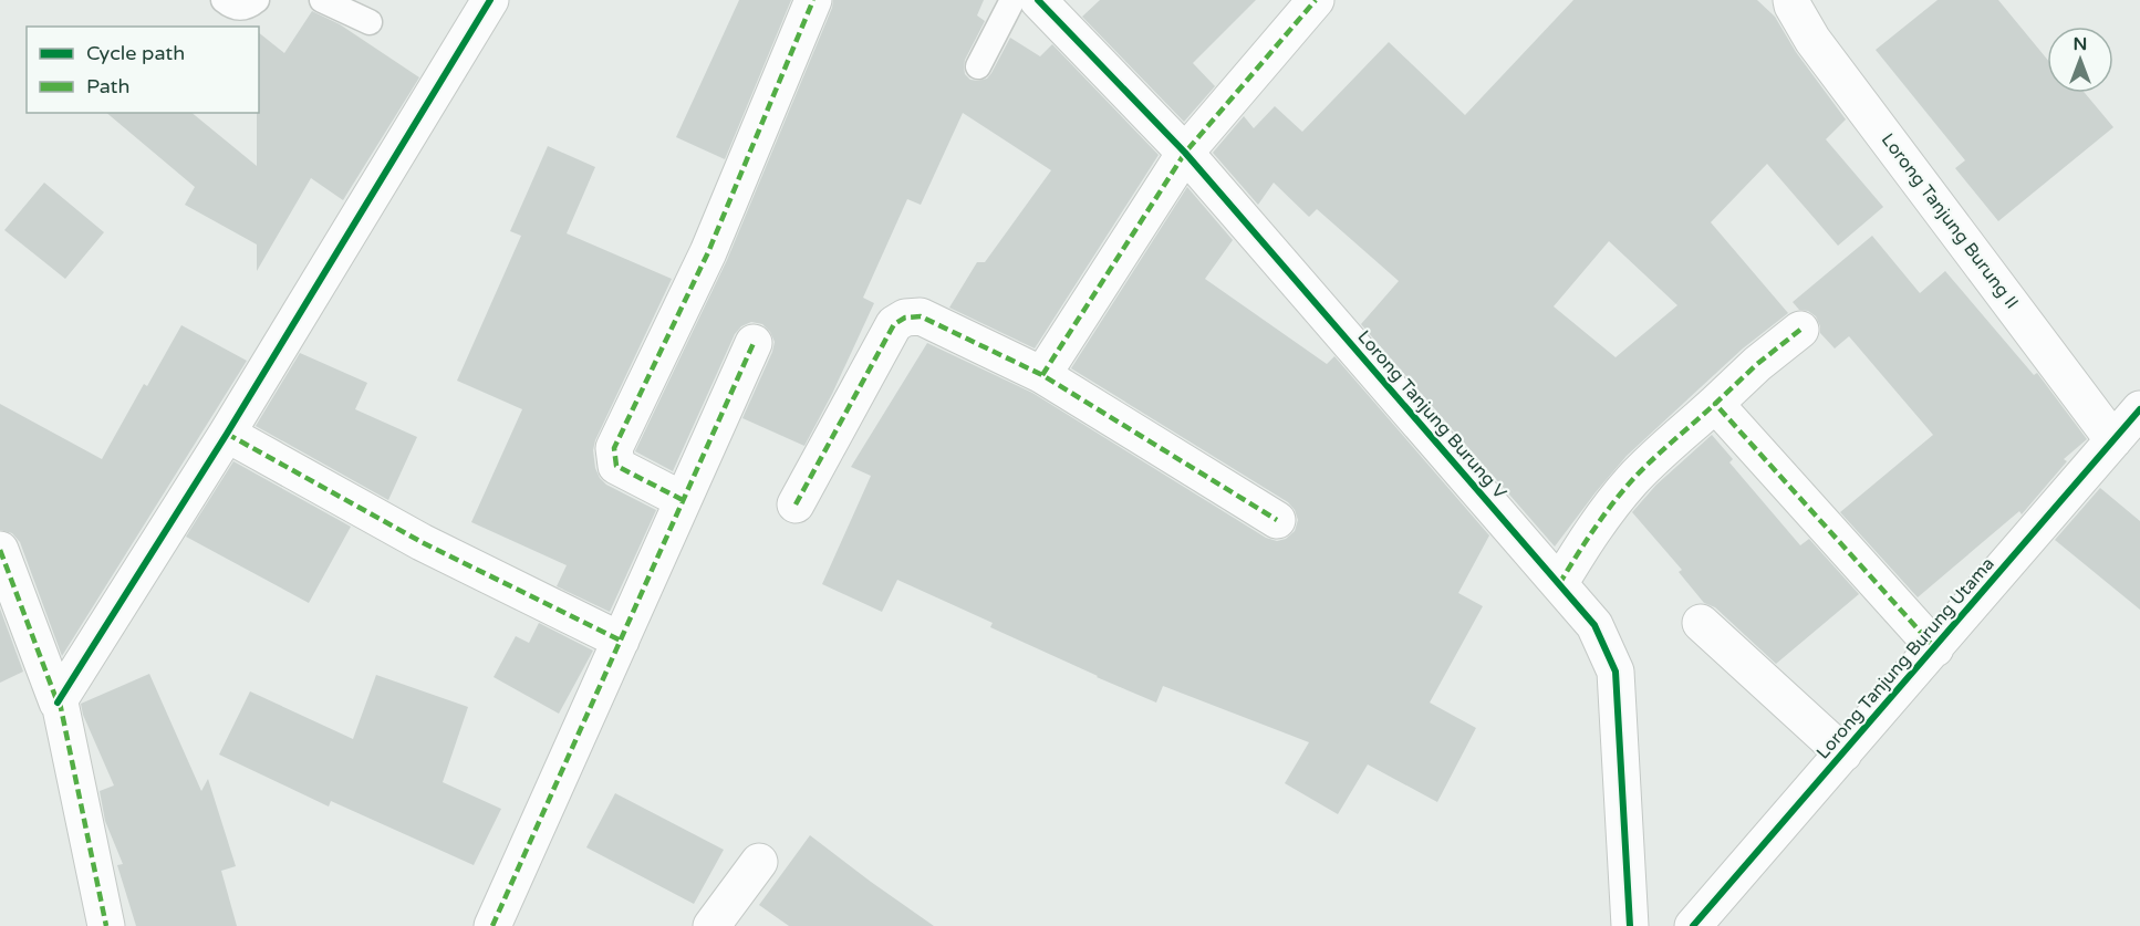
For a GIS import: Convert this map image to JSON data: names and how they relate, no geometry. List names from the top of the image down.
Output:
{
  "streets": {
    "street": ["Lorong Tanjung Burung II", "Lorong Tanjung Burung V", "Lorong Tanjung Burung Utama"]
  },
  "crossings": [
    ["Lorong Tanjung Burung II", "Lorong Tanjung Burung Utama"]
  ],
  "legend": ["Cycle path", "Path"],
  "north": "top"
}
